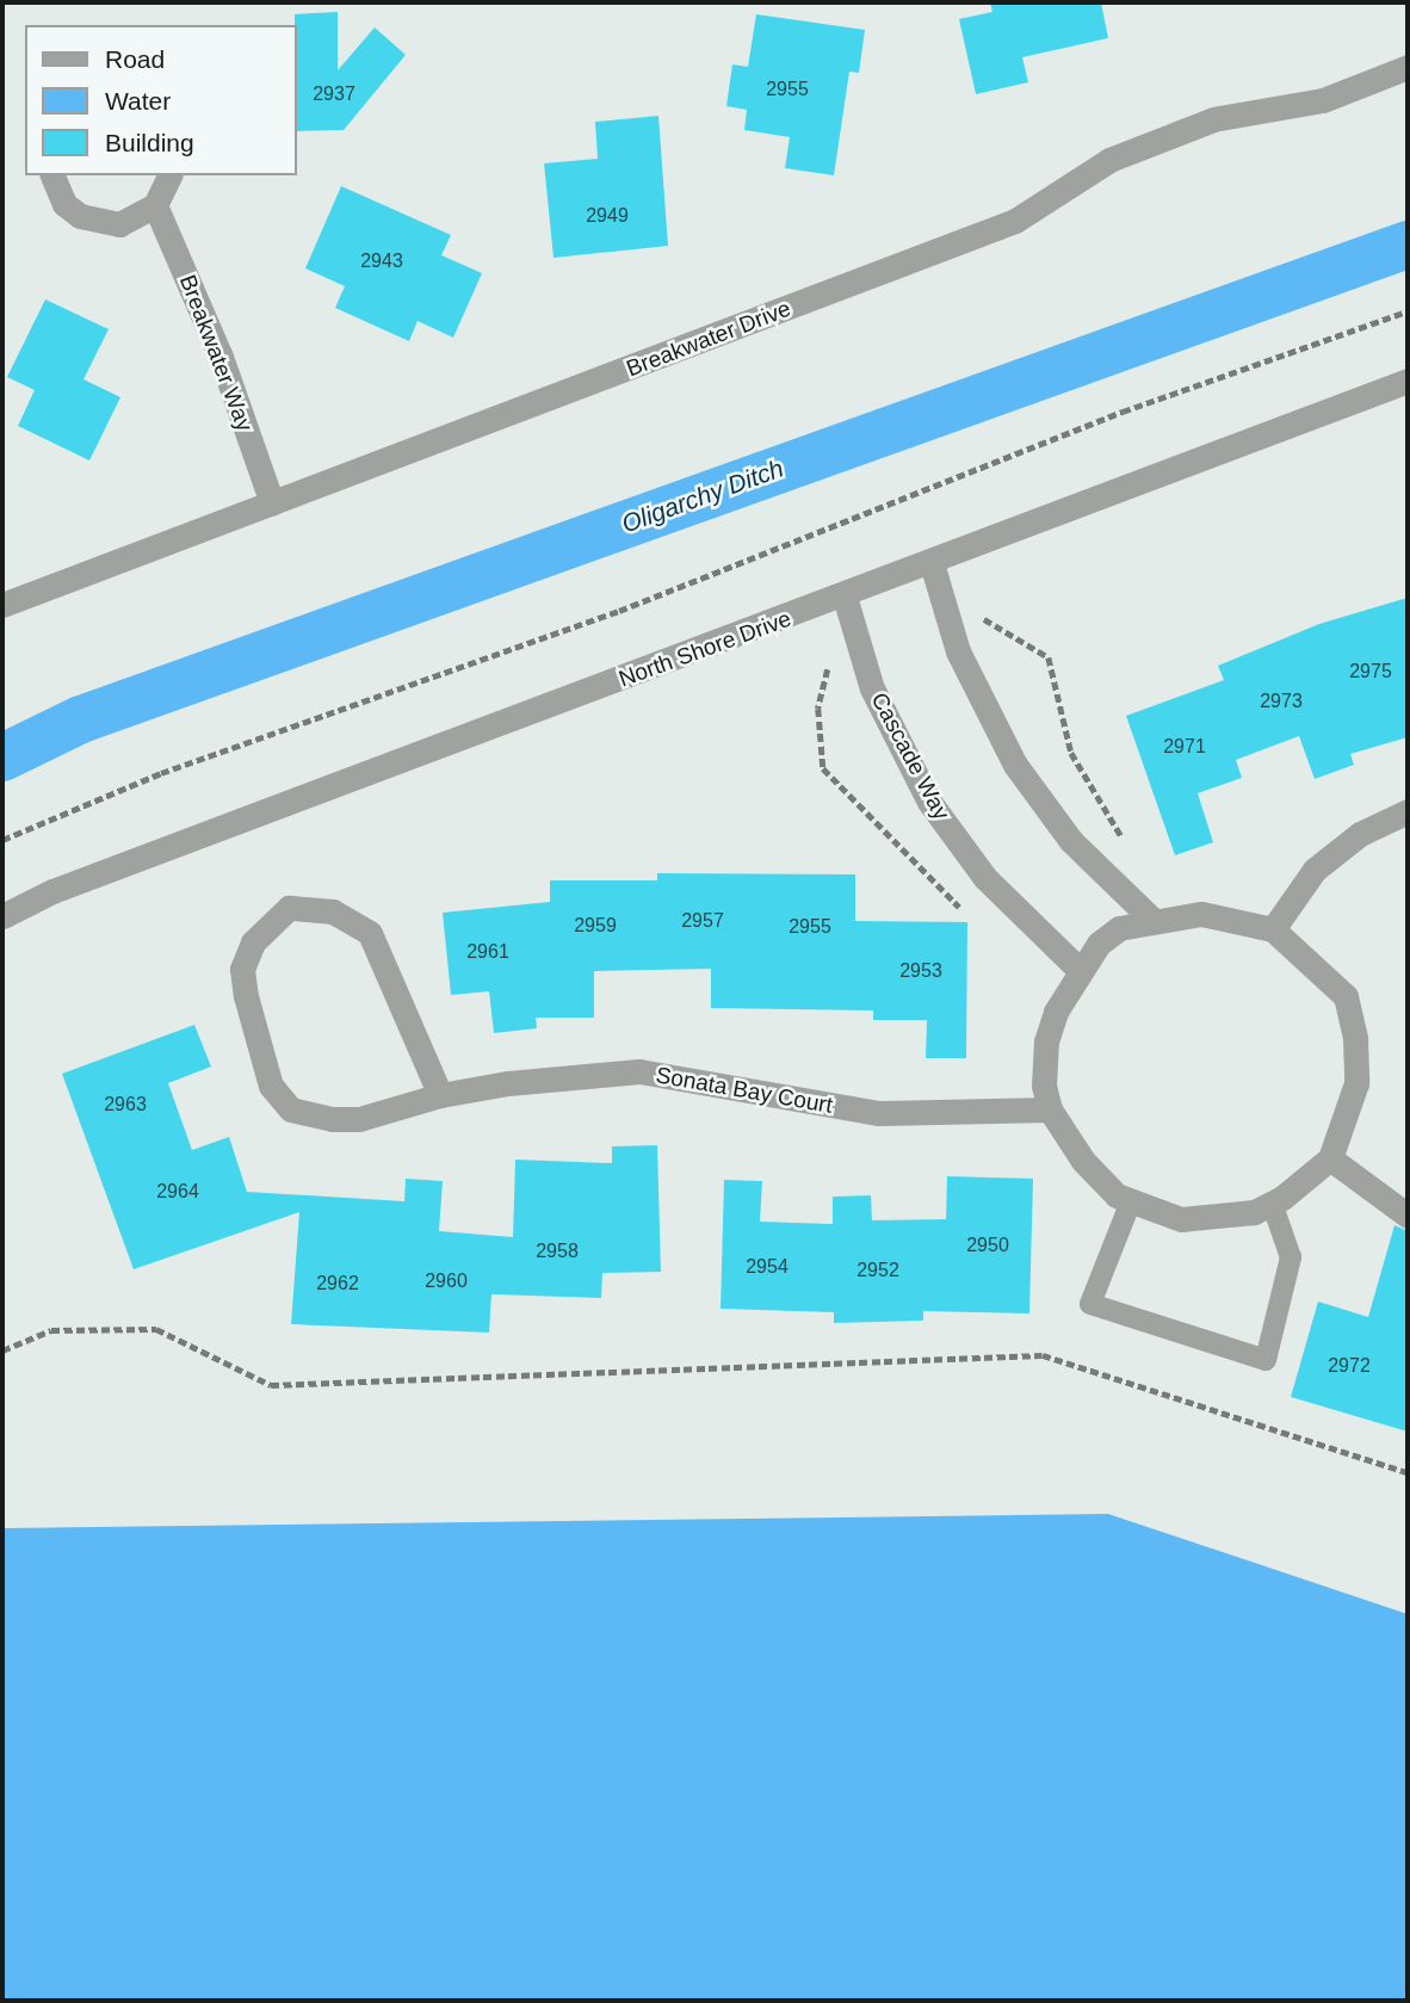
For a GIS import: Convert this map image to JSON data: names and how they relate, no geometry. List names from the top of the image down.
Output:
{
  "streets": {
    "street": [
      "Breakwater Drive",
      "Breakwater Way",
      "North Shore Drive",
      "Cascade Way",
      "Sonata Bay Court"
    ]
  },
  "crossings": [
    ["Breakwater Drive", "Breakwater Way"],
    ["North Shore Drive", "Cascade Way"]
  ],
  "water": ["Oligarchy Ditch"],
  "house_numbers": [
    "2955",
    "2937",
    "2949",
    "2943",
    "2975",
    "2973",
    "2971",
    "2957",
    "2959",
    "2955",
    "2961",
    "2953",
    "2963",
    "2964",
    "2950",
    "2958",
    "2954",
    "2952",
    "2960",
    "2962",
    "2972"
  ],
  "legend": ["Road", "Water", "Building"]
}
